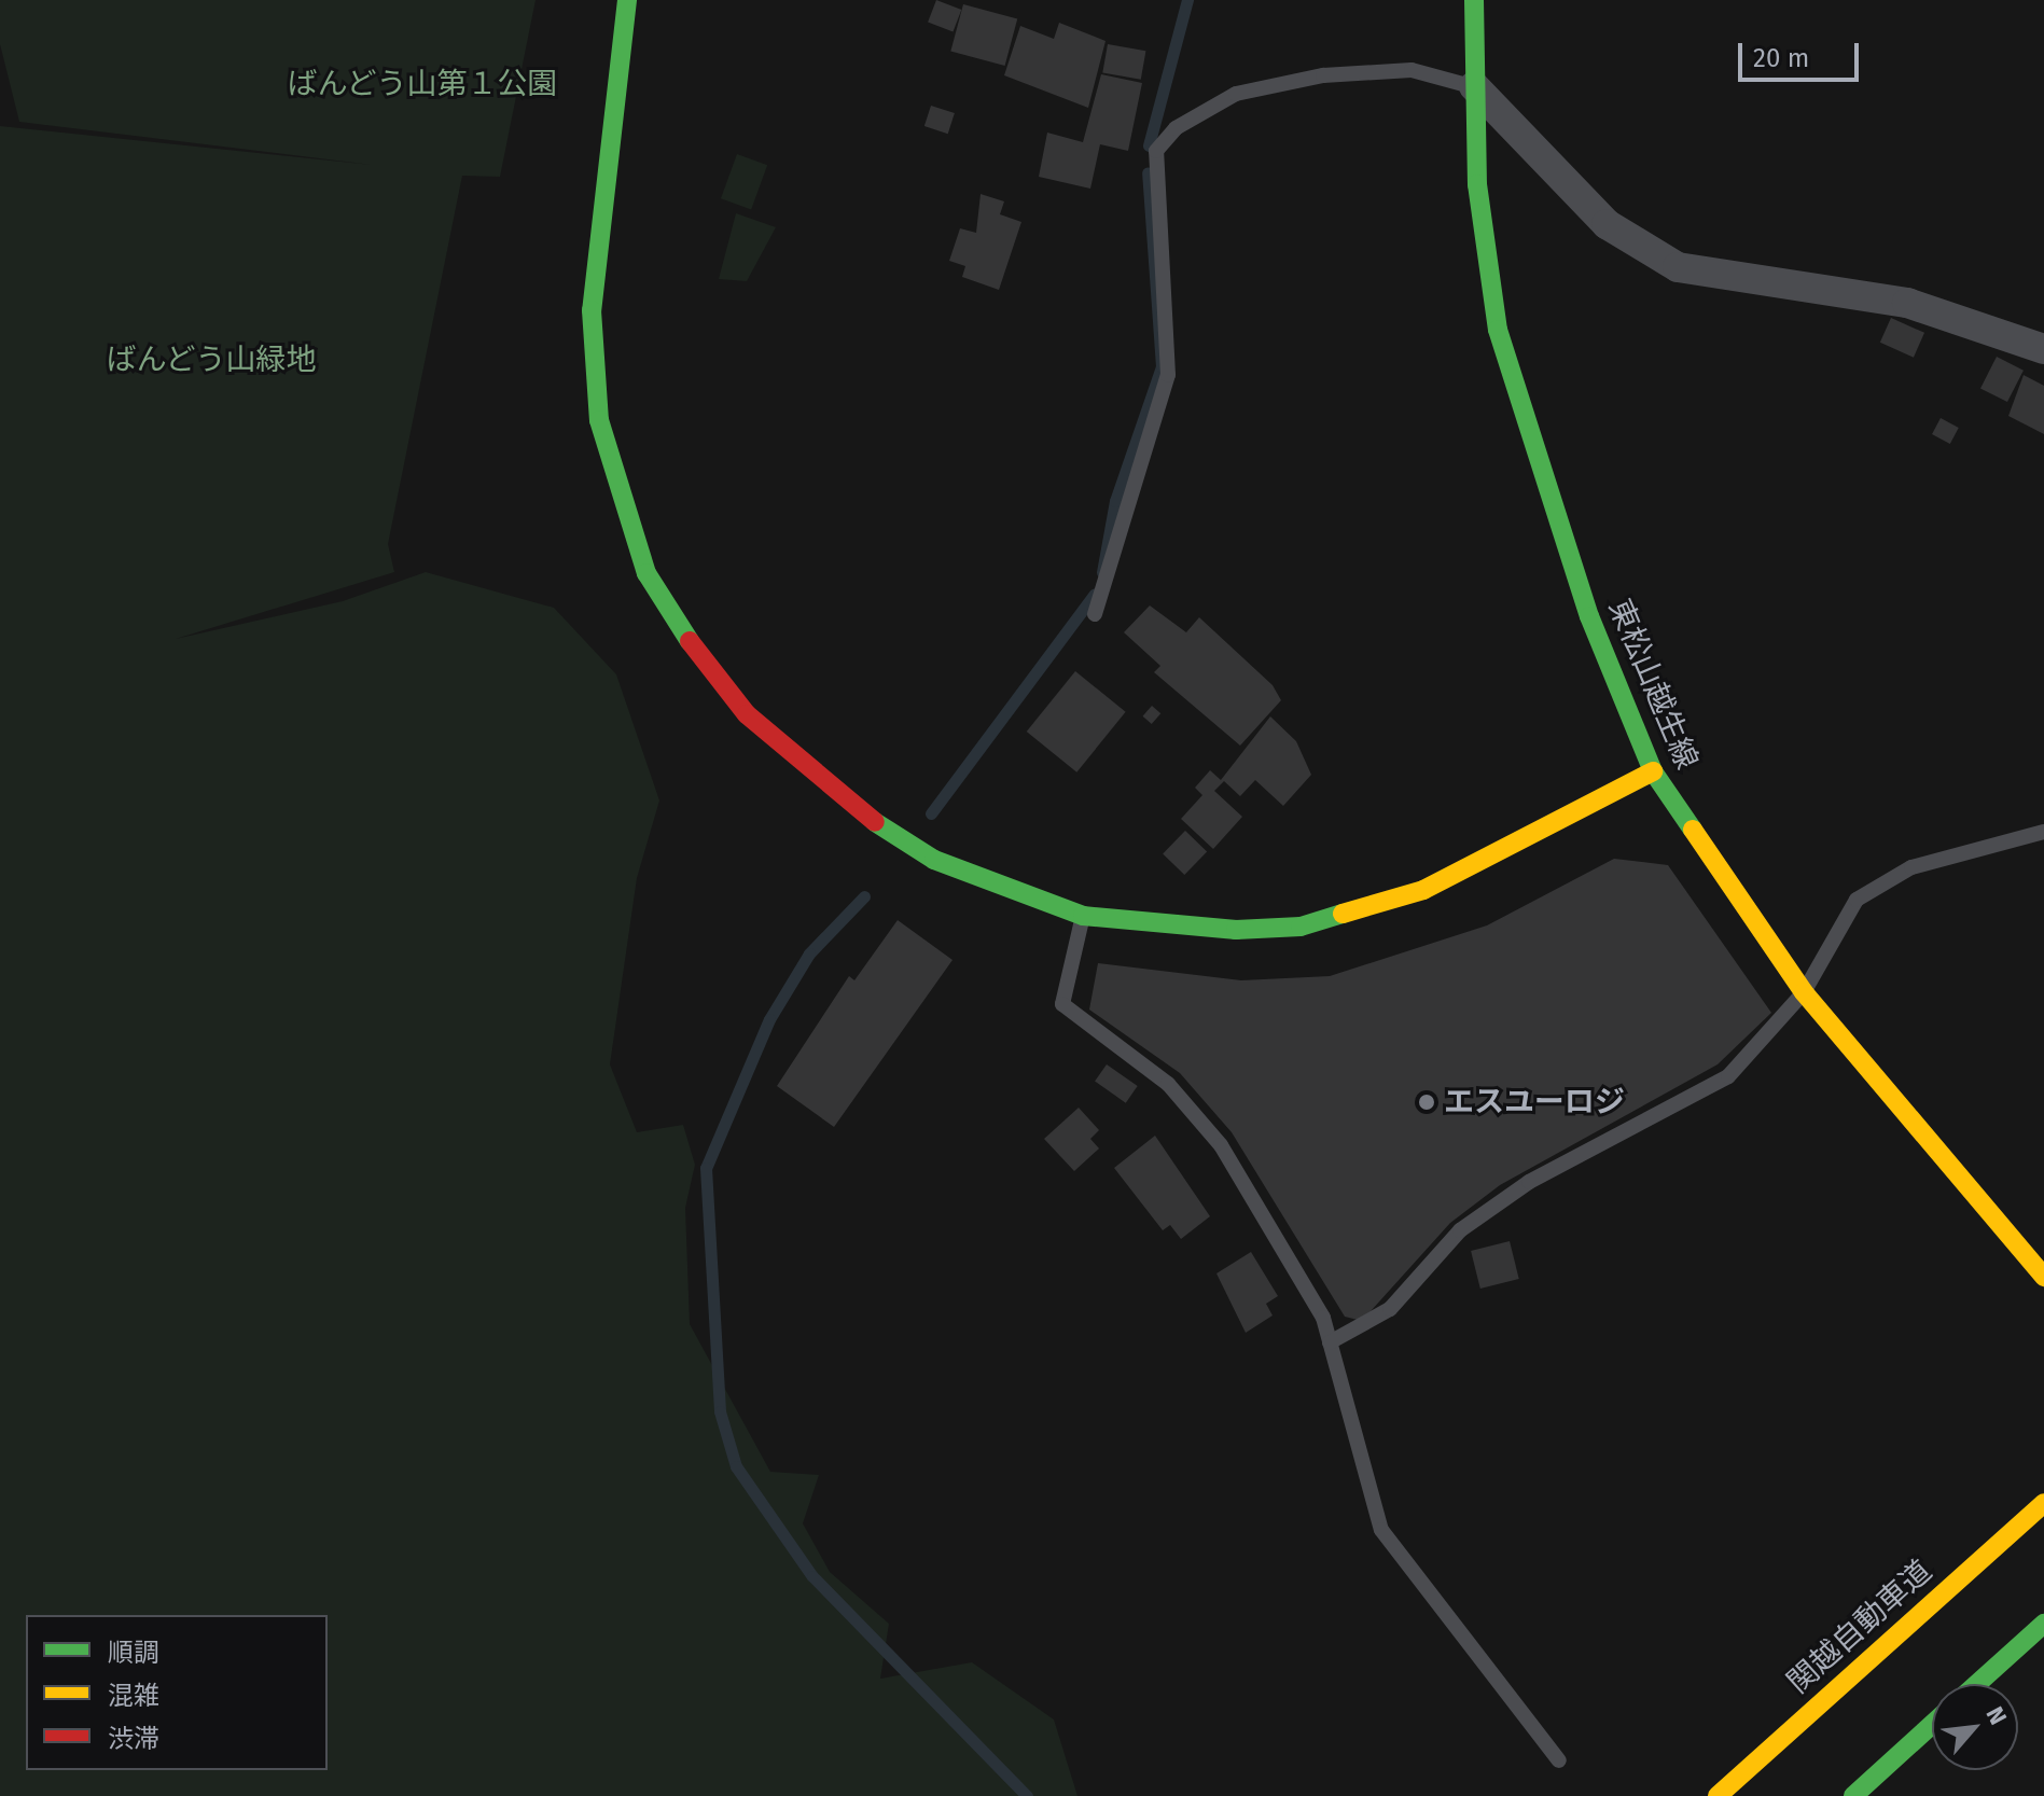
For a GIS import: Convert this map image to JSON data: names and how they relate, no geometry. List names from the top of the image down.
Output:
{
  "streets": {
    "main road": ["東松山越生線", "関越自動車道"]
  },
  "parks": ["ばんどう山第１公園", "ばんどう山緑地"],
  "places": ["エスユーロジ"],
  "legend": ["順調", "混雑", "渋滞"],
  "scale_bar": "20 m",
  "north": "top right"
}
